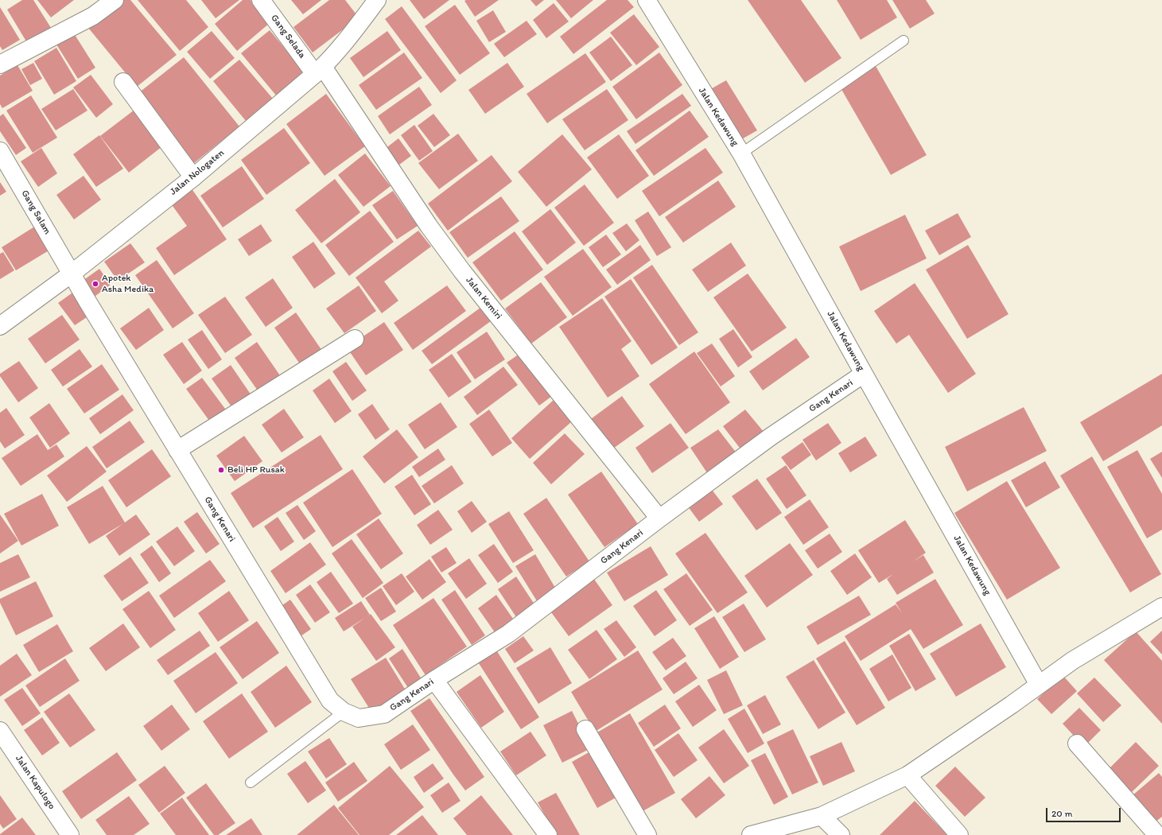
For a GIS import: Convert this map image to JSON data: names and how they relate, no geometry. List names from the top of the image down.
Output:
{
  "streets": {
    "street": [
      "Gang Selada",
      "Jalan Kedawung",
      "Jalan Nologaten",
      "Gang Salam",
      "Jalan Kemiri",
      "Gang Kenari",
      "Jalan Kapulogo"
    ]
  },
  "crossings": [
    ["Gang Selada", "Jalan Nologaten"],
    ["Gang Selada", "Jalan Kemiri"],
    ["Jalan Kedawung", "Gang Kenari"],
    ["Jalan Nologaten", "Gang Salam"],
    ["Jalan Nologaten", "Jalan Kemiri"],
    ["Jalan Nologaten", "Gang Kenari"],
    ["Gang Salam", "Gang Kenari"],
    ["Jalan Kemiri", "Gang Kenari"]
  ],
  "places": ["Apotek Asha Medika", "Beli HP Rusak"],
  "scale_bar": "20 m"
}
